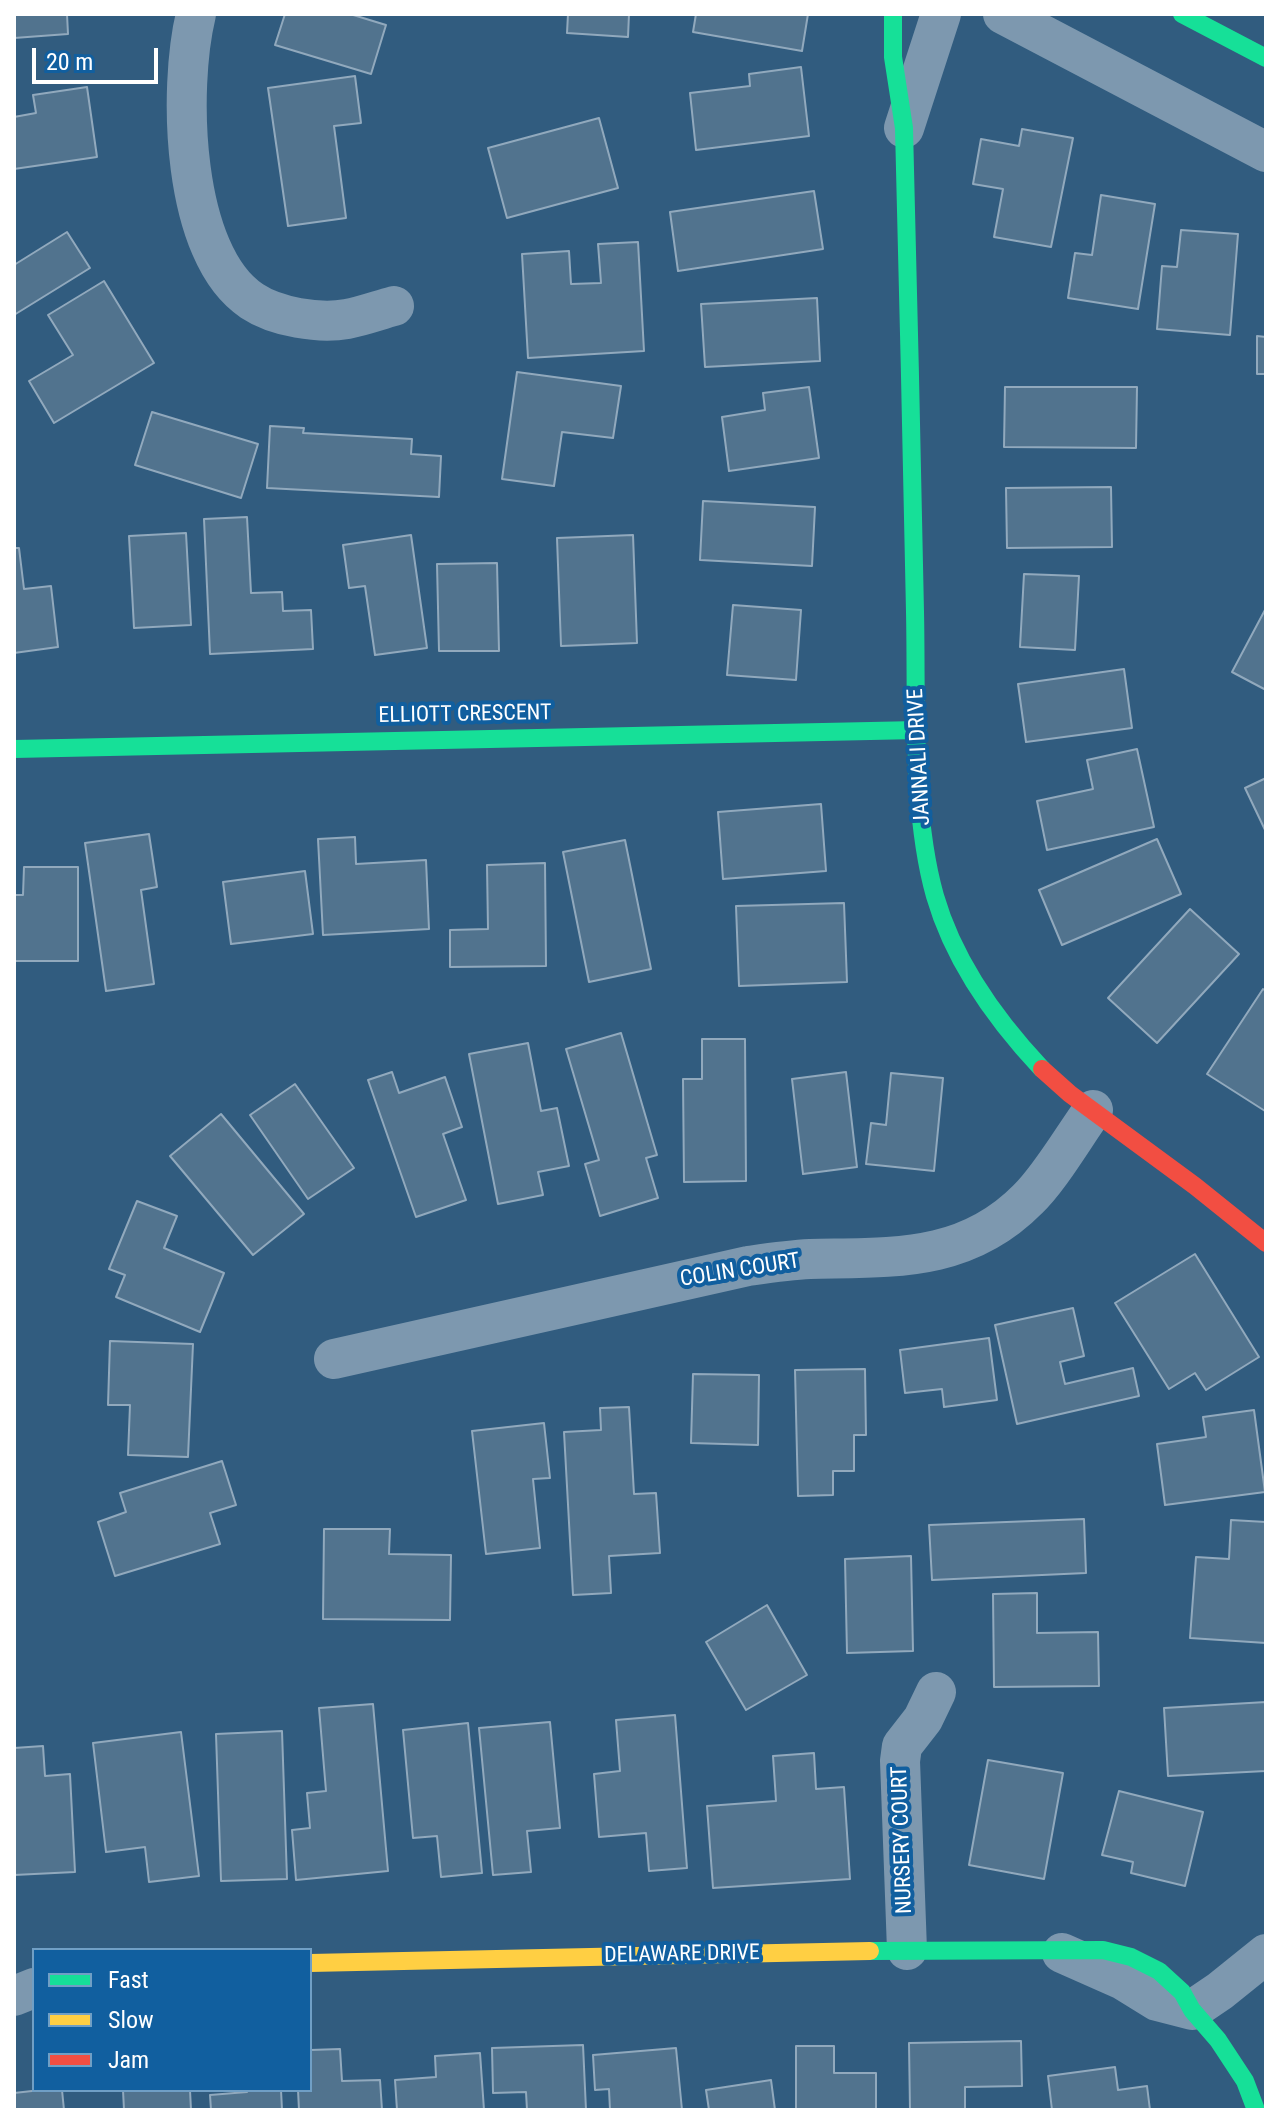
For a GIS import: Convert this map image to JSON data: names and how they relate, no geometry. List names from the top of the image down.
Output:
{
  "streets": {
    "street": [
      "ELLIOTT CRESCENT",
      "JANNALI DRIVE",
      "COLIN COURT",
      "NURSERY COURT",
      "DELAWARE DRIVE"
    ]
  },
  "crossings": [
    ["ELLIOTT CRESCENT", "JANNALI DRIVE"],
    ["JANNALI DRIVE", "COLIN COURT"],
    ["NURSERY COURT", "DELAWARE DRIVE"]
  ],
  "legend": ["Fast", "Slow", "Jam"],
  "scale_bar": "20 m"
}
